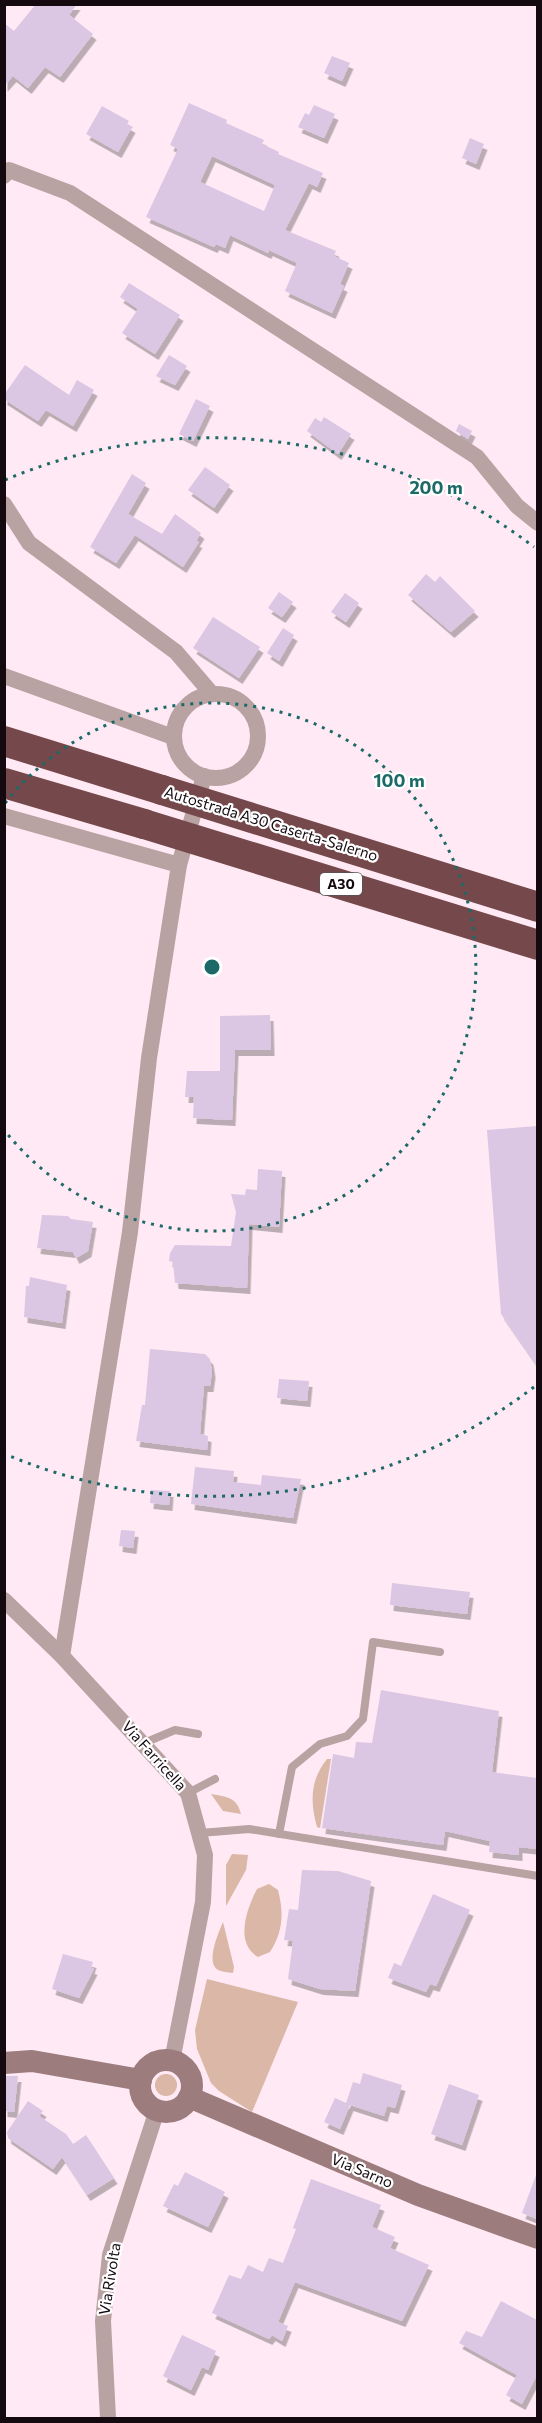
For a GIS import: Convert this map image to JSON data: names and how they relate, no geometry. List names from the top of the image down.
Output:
{
  "streets": {
    "highway": ["Autostrada A30 Caserta-Salerno", "A30"],
    "main road": ["Via Sarno"],
    "street": ["Via Farricella", "Via Rivolta"]
  },
  "crossings": [
    ["Via Farricella", "Via Sarno"],
    ["Via Farricella", "Via Rivolta"],
    ["Via Sarno", "Via Rivolta"]
  ],
  "rings": ["200 m", "100 m"]
}
